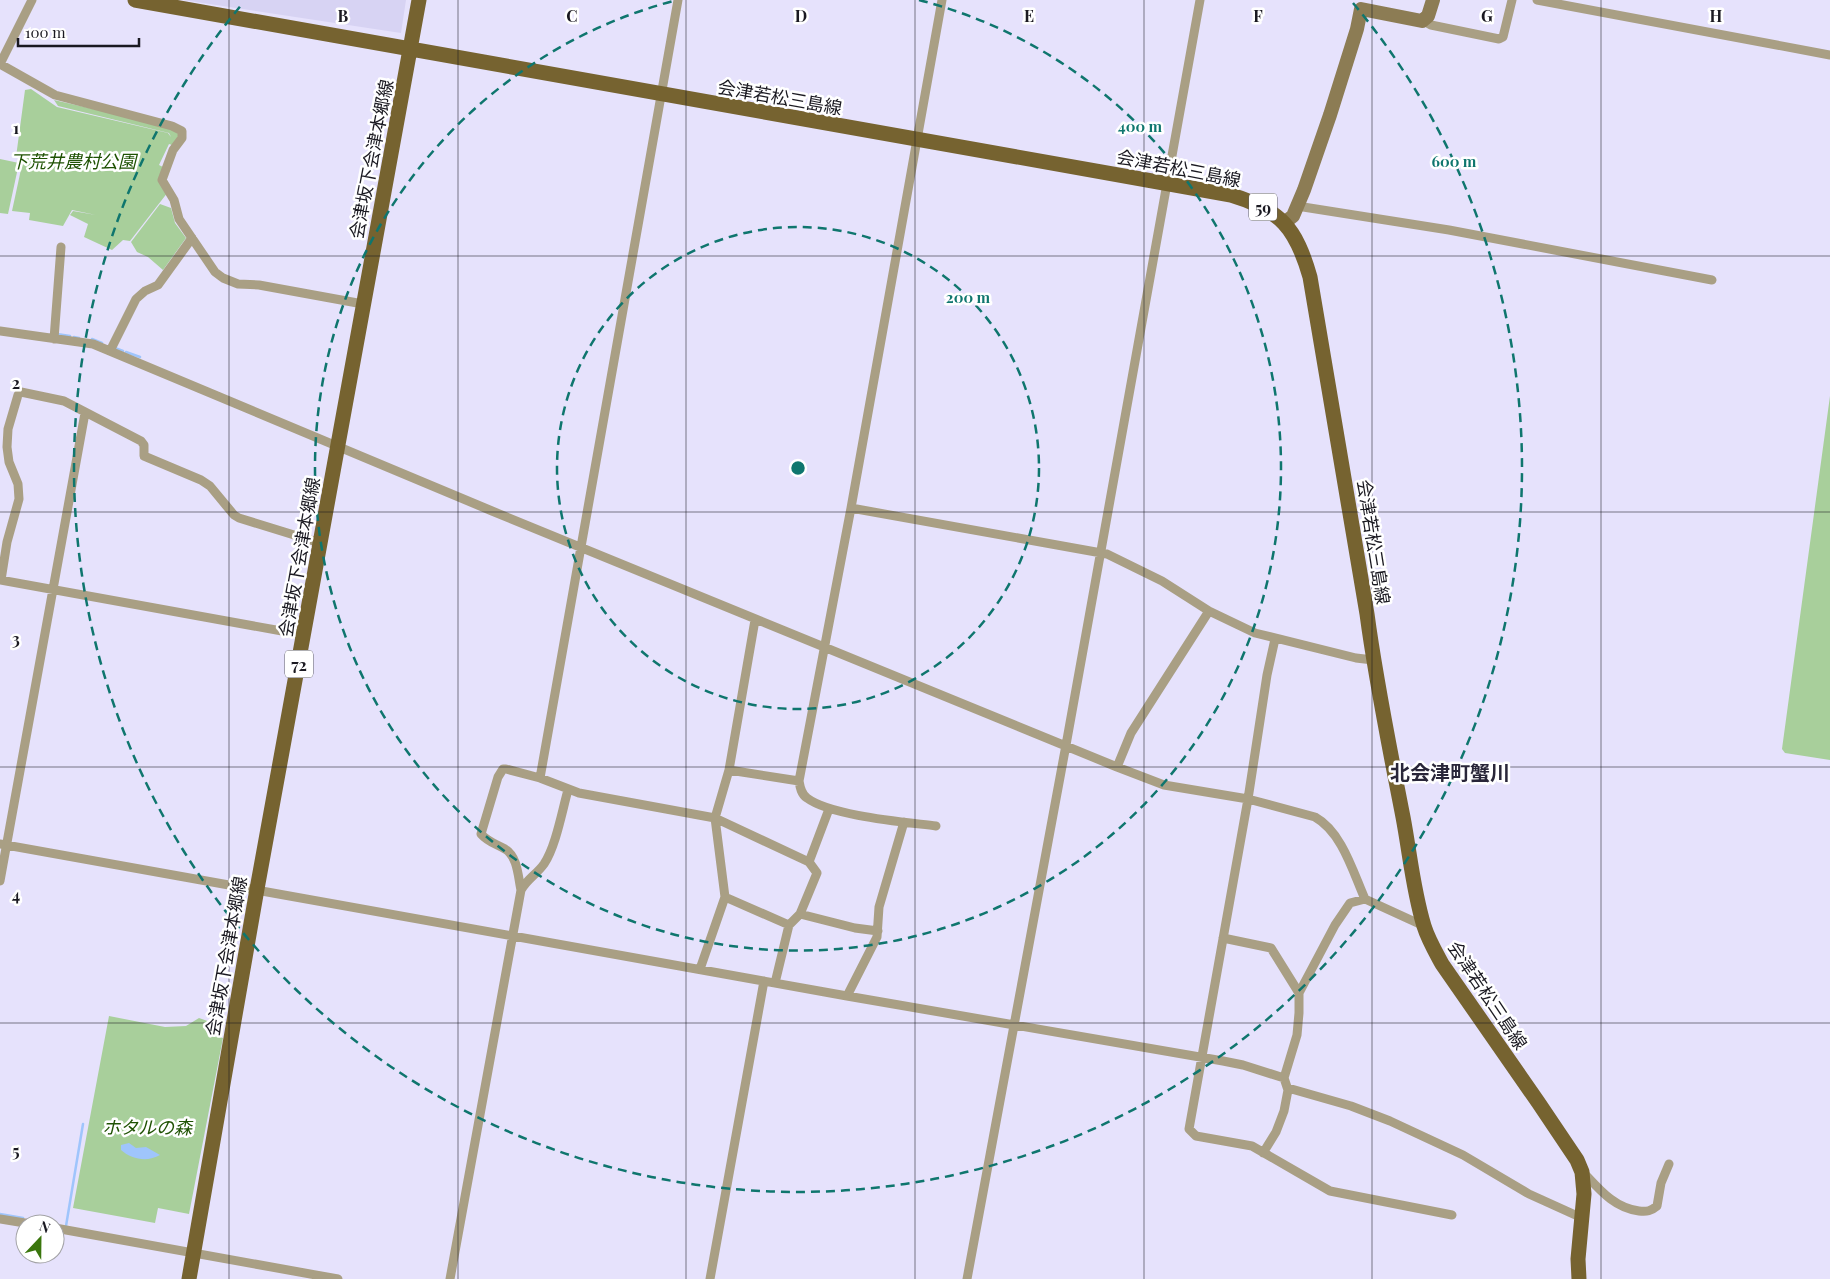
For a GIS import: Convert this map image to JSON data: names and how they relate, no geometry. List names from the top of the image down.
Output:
{
  "streets": {
    "main road": [
      "会津若松三島線",
      "会津坂下会津本郷線",
      "59",
      "72"
    ]
  },
  "crossings": [
    ["会津若松三島線", "会津坂下会津本郷線"],
    ["会津若松三島線", "72"],
    ["会津坂下会津本郷線", "72"]
  ],
  "districts": ["北会津町蟹川"],
  "parks": ["下荒井農村公園", "ホタルの森"],
  "scale_bar": "100 m",
  "north": "top",
  "grid": {
    "columns": [
      "B",
      "C",
      "D",
      "E",
      "F",
      "G",
      "H"
    ],
    "rows": [
      "1",
      "2",
      "3",
      "4",
      "5"
    ]
  },
  "rings": ["400 m", "600 m", "200 m"]
}
